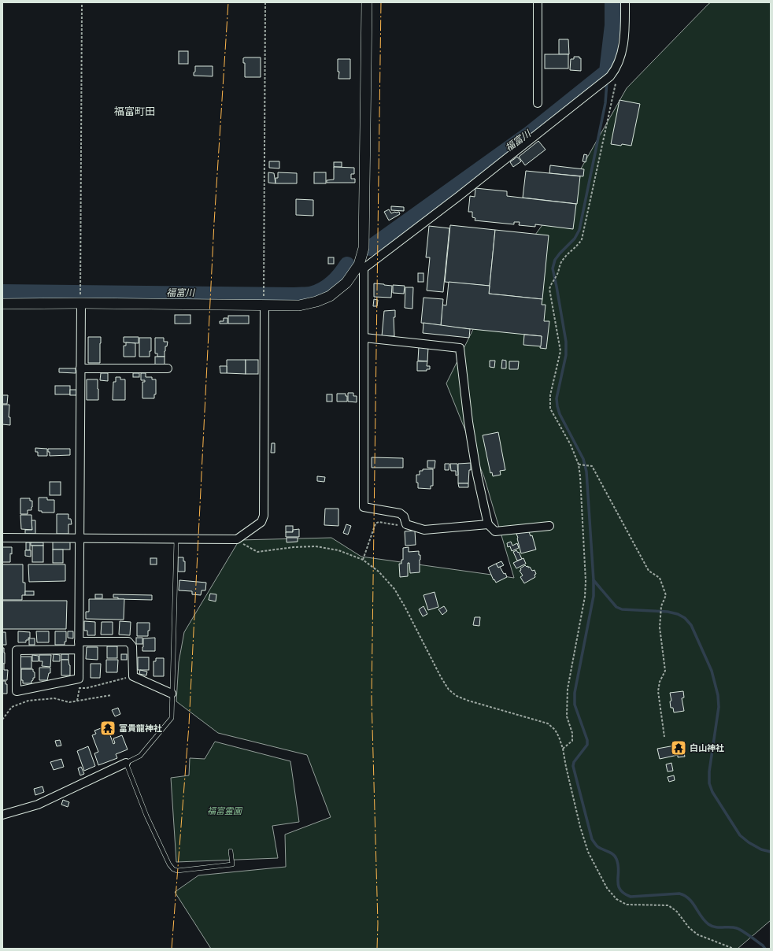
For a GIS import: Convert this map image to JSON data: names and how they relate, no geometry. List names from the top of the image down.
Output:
{
  "districts": ["福富町田"],
  "water": ["福富川"],
  "parks": ["福富霊園"],
  "places": {
    "temple": ["富貴龍神社", "白山神社"]
  }
}
